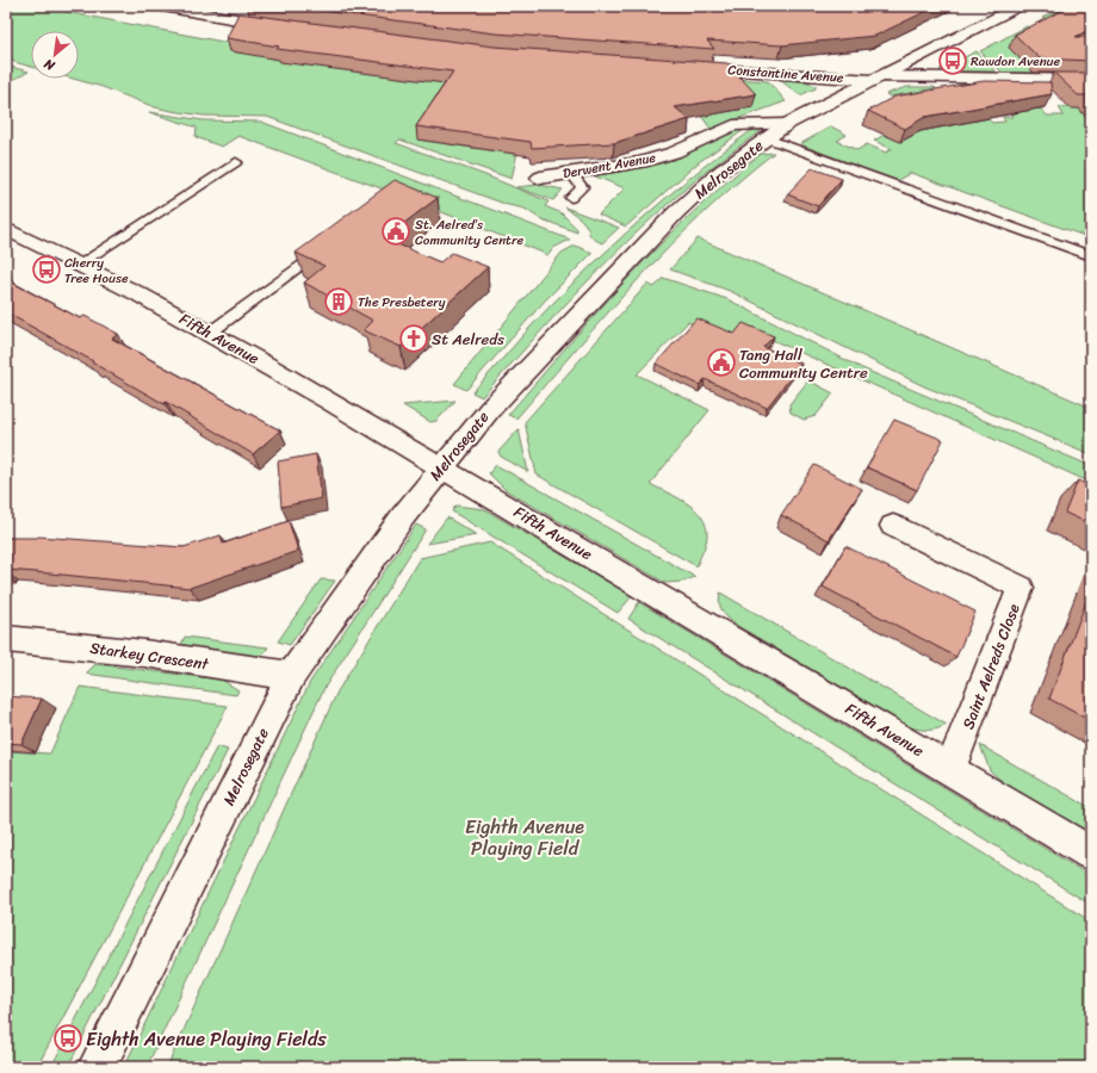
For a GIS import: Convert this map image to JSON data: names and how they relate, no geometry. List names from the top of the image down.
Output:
{
  "streets": {
    "street": [
      "Constantine Avenue",
      "Derwent Avenue",
      "Melrosegate",
      "Fifth Avenue",
      "Starkey Crescent",
      "Saint Aelreds Close"
    ]
  },
  "crossings": [
    ["Constantine Avenue", "Melrosegate"],
    ["Derwent Avenue", "Melrosegate"],
    ["Melrosegate", "Fifth Avenue"],
    ["Melrosegate", "Starkey Crescent"],
    ["Fifth Avenue", "Saint Aelreds Close"]
  ],
  "parks": ["Eighth Avenue Playing Field"],
  "places": {
    "bus stop": ["Rawdon Avenue", "Cherry Tree House", "Eighth Avenue Playing Fields"],
    "public building": ["St. Aelred’s Community Centre", "Tang Hall Community Centre"],
    "building": ["The Presbetery"],
    "church": ["St Aelreds"]
  },
  "north": "bottom left"
}
